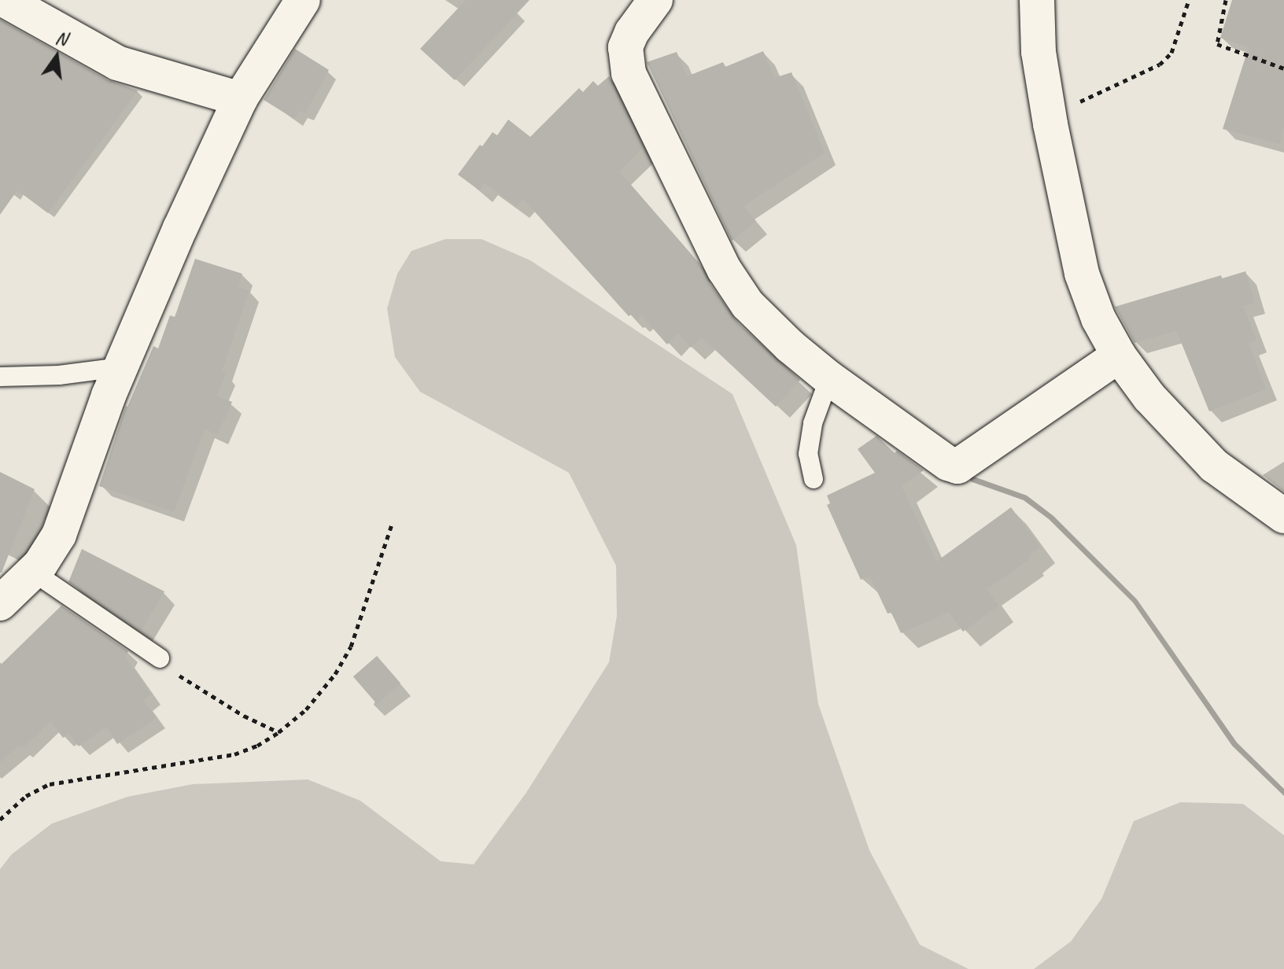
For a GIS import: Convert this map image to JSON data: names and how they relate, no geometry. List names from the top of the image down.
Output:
{
  "north": "top"
}
